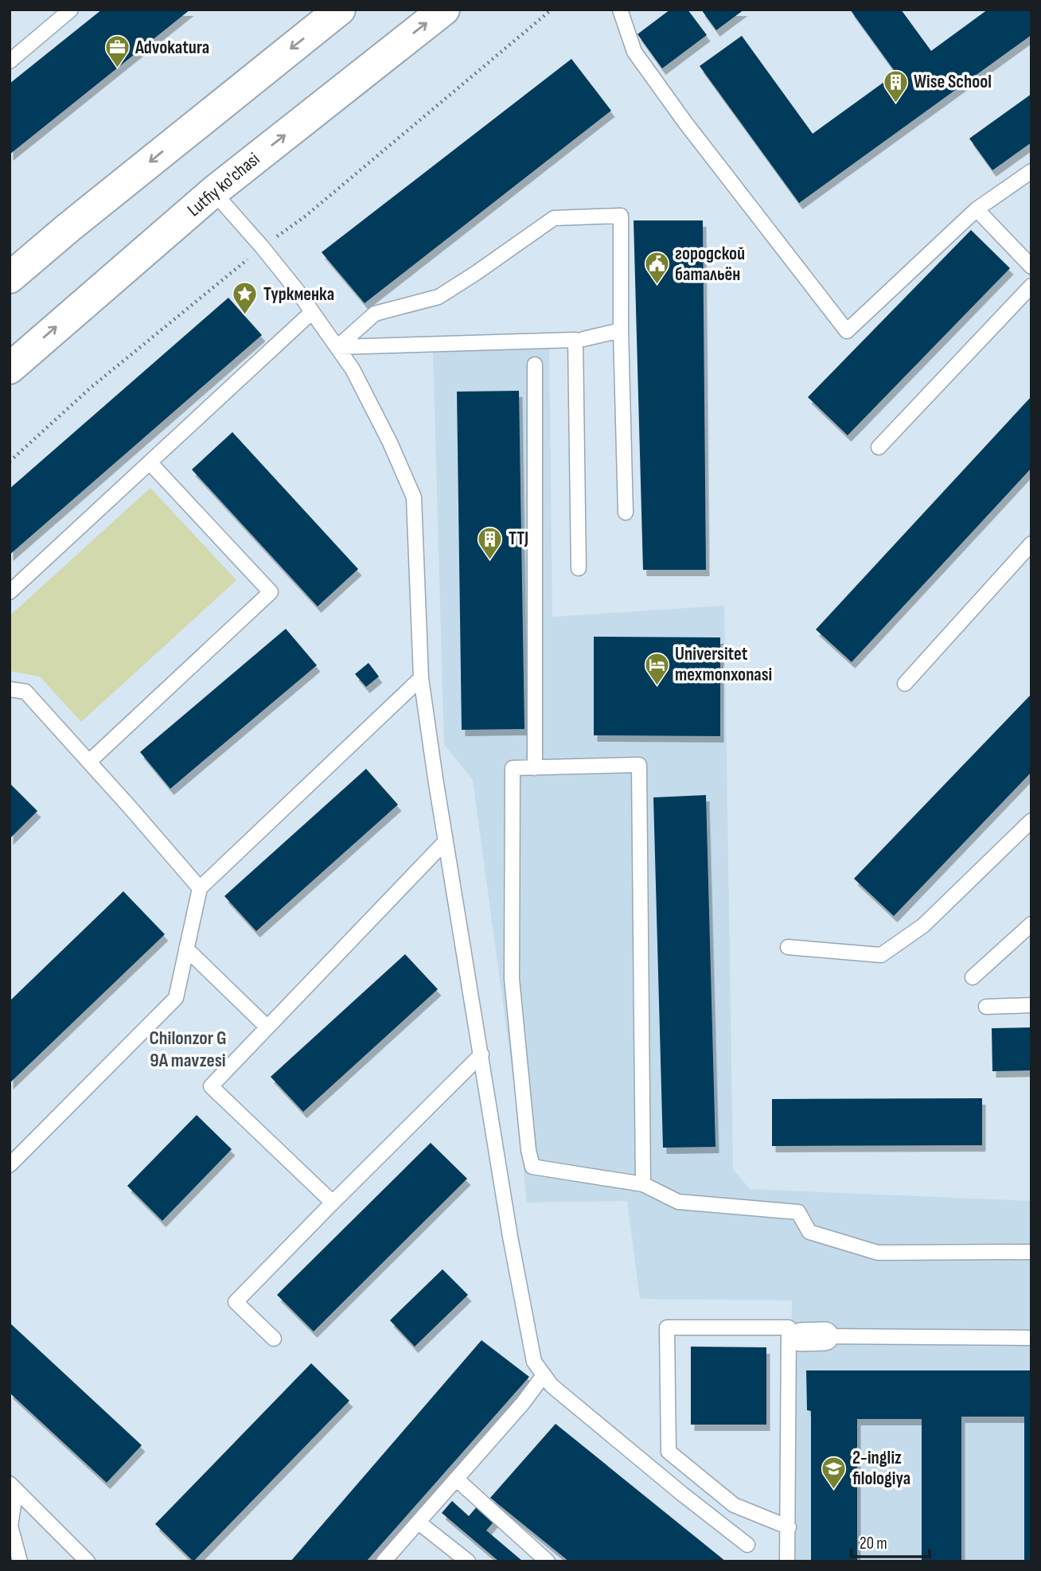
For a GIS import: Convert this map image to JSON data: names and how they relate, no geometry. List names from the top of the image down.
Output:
{
  "streets": {
    "main road": ["Lutfiy ko'chasi"]
  },
  "districts": ["Chilonzor G 9A mavzesi"],
  "places": {
    "office": ["Advokatura"],
    "building": ["Wise School", "TTJ"],
    "public building": ["городской батальён"],
    "place": ["Туркменка"],
    "hotel": ["Universitet mexmonxonasi"],
    "school or university": ["2-ingliz filologiya"]
  },
  "scale_bar": "20 m"
}
